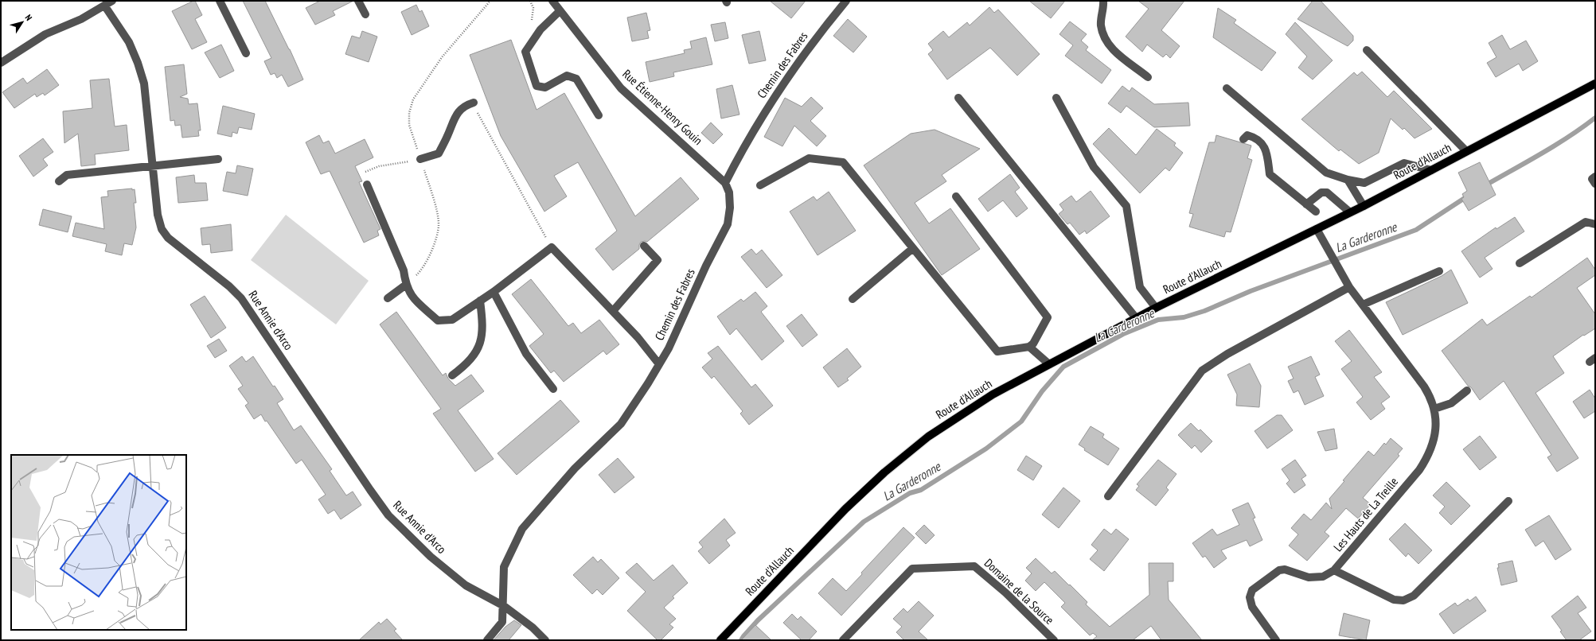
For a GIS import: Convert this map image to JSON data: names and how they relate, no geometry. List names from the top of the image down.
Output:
{
  "streets": {
    "main road": ["Route d'Allauch"],
    "street": [
      "Chemin des Fabres",
      "Rue Étienne-Henry Gouin",
      "Rue Annie d'Arco",
      "Les Hauts de La Treille",
      "Domaine de la Source"
    ]
  },
  "crossings": [
    ["Chemin des Fabres", "Rue Étienne-Henry Gouin"],
    ["Chemin des Fabres", "Rue Annie d'Arco"],
    ["Route d'Allauch", "Les Hauts de La Treille"]
  ],
  "water": ["La Garderonne"],
  "north": "top right"
}
